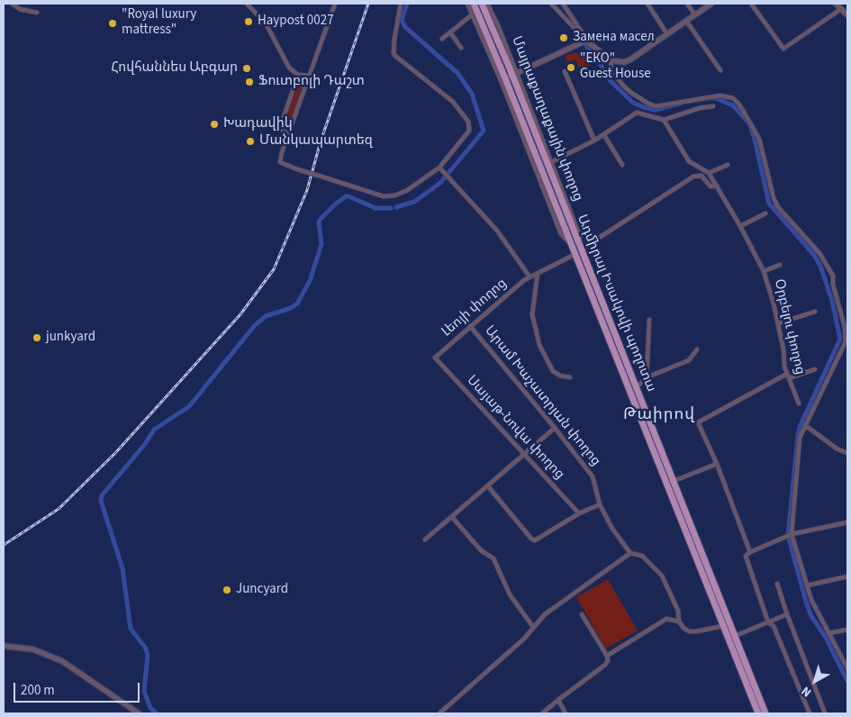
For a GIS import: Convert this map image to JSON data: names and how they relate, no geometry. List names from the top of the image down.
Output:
{
  "streets": {
    "highway": ["Ադմիրալ Իսակովի պողոտա"],
    "street": [
      "Մայրաքաղաքային փողոց",
      "Լեոյի փողոց",
      "Օրբելու փողոց",
      "Արամ Խաչատրյան փողոց",
      "Սայաթ-Նովա փողոց"
    ]
  },
  "crossings": [
    ["Մայրաքաղաքային փողոց", "Ադմիրալ Իսակովի պողոտա"],
    ["Մայրաքաղաքային փողոց", "Լեոյի փողոց"],
    ["Ադմիրալ Իսակովի պողոտա", "Լեոյի փողոց"],
    ["Լեոյի փողոց", "Արամ Խաչատրյան փողոց"],
    ["Լեոյի փողոց", "Սայաթ-Նովա փողոց"]
  ],
  "districts": ["Թաիրով"],
  "places": [
    "Haypost 0027",
    "\"Royal luxury mattress\"",
    "Замена масел",
    "\"ЕКО\" Guest House",
    "Հովհաննես Աբգար",
    "Ֆուտբոլի Դաշտ",
    "Խադավիկ",
    "Մանկապարտեզ",
    "junkyard",
    "Juncyard"
  ],
  "scale_bar": "200 m",
  "north": "bottom left"
}
